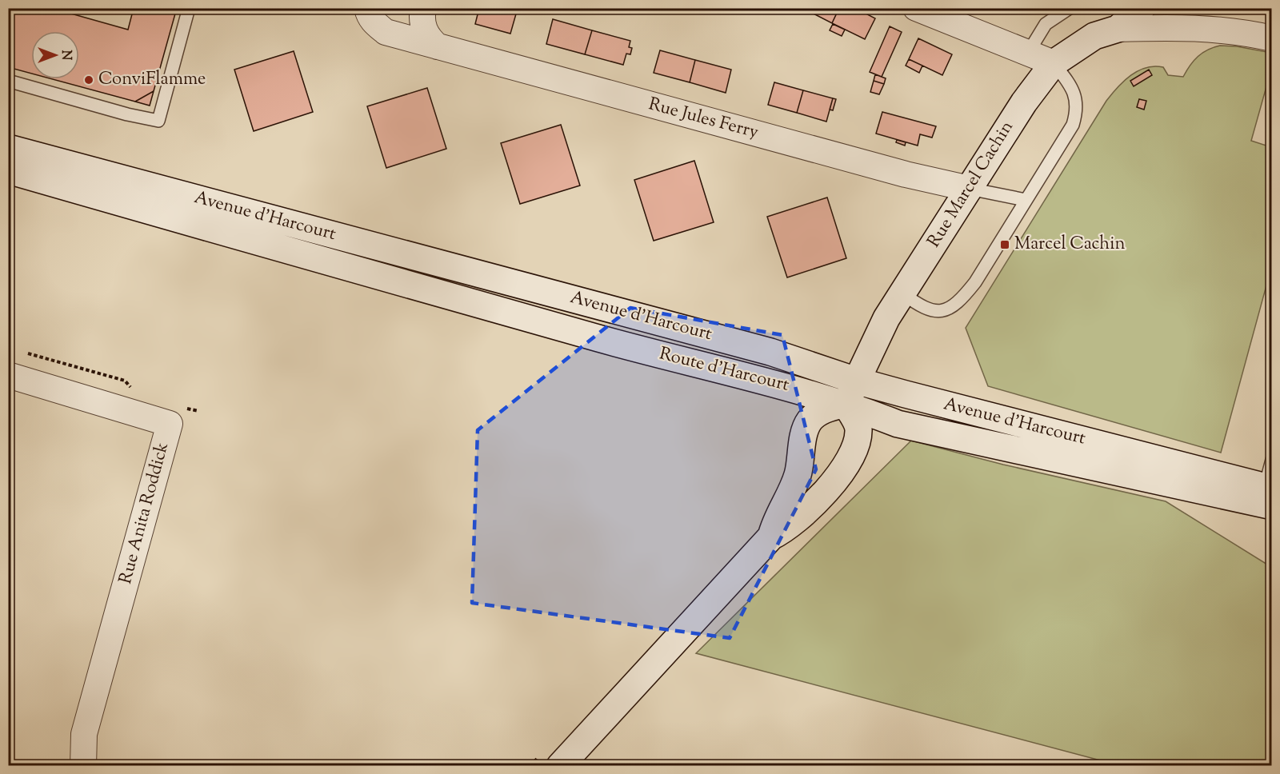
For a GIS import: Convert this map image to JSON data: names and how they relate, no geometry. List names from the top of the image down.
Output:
{
  "streets": {
    "main road": ["Rue Marcel Cachin", "Avenue d'Harcourt", "Route d'Harcourt"],
    "street": ["Rue Jules Ferry", "Rue Anita Roddick"]
  },
  "crossings": [
    ["Rue Jules Ferry", "Rue Marcel Cachin"],
    ["Rue Marcel Cachin", "Avenue d'Harcourt"],
    ["Rue Marcel Cachin", "Route d'Harcourt"],
    ["Avenue d'Harcourt", "Route d'Harcourt"]
  ],
  "places": {
    "other": ["ConviFlamme"],
    "transit": ["Marcel Cachin"]
  },
  "north": "right"
}
